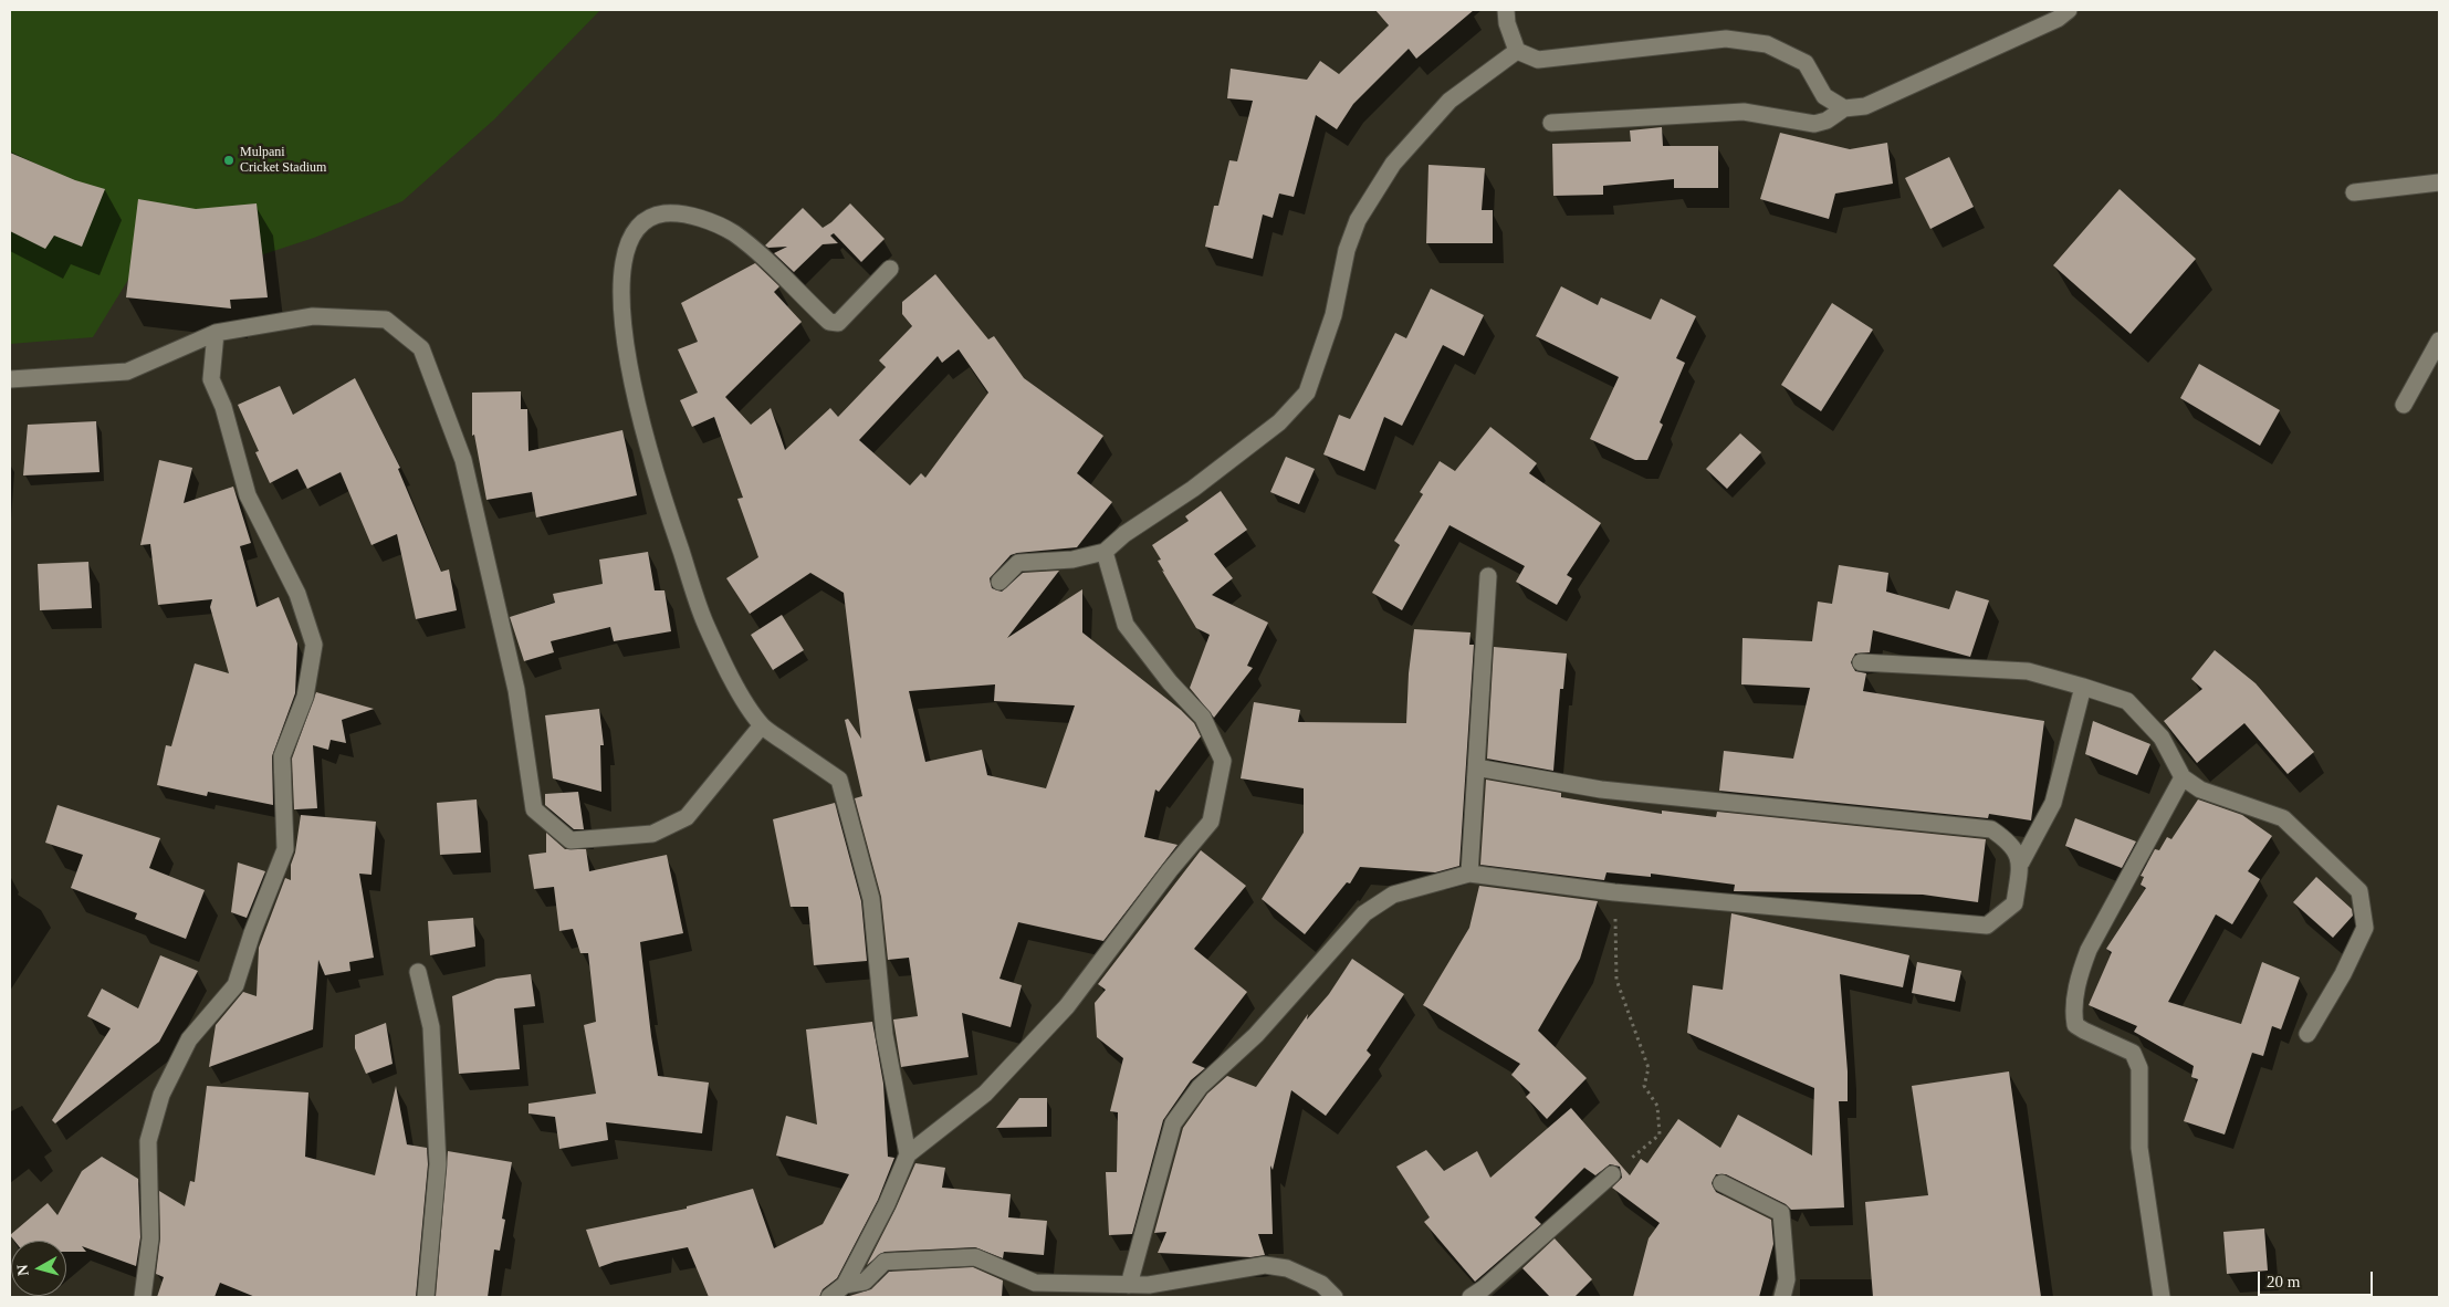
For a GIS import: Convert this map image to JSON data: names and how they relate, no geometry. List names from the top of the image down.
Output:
{
  "places": ["Mulpani Cricket Stadium"],
  "scale_bar": "20 m",
  "north": "left"
}
